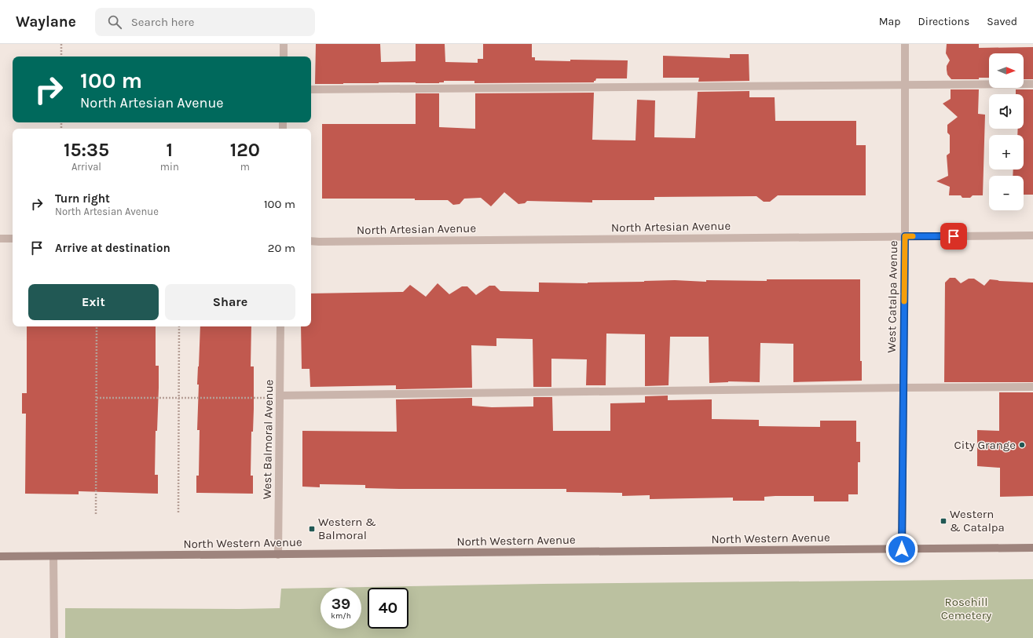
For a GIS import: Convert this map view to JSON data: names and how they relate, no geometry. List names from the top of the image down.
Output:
{
  "streets": {
    "main road": ["North Western Avenue"],
    "street": ["North Artesian Avenue", "West Catalpa Avenue", "West Balmoral Avenue"]
  },
  "crossings": [
    ["North Artesian Avenue", "West Catalpa Avenue"],
    ["West Catalpa Avenue", "North Western Avenue"],
    ["West Balmoral Avenue", "North Western Avenue"]
  ],
  "parks": ["Rosehill Cemetery"],
  "places": {
    "other": ["City Grange"],
    "transit": ["Western & Catalpa", "Western & Balmoral"]
  },
  "north": "right",
  "page": {
    "header": "Waylane",
    "search": "Search here",
    "nav": ["Map", "Directions", "Saved"],
    "map_buttons": ["+", "−"],
    "turn": ["100 m", "North Artesian Avenue"],
    "eta": [
      "15:35",
      "Arrival",
      "1",
      "min",
      "120",
      "m"
    ],
    "list": [
      {
        "name": "Turn right",
        "note": "North Artesian Avenue",
        "value": "100 m"
      },
      {
        "name": "Arrive at destination",
        "value": "20 m"
      }
    ],
    "buttons": ["Exit", "Share"],
    "speed": "39 km/h",
    "limit": "40"
  }
}
